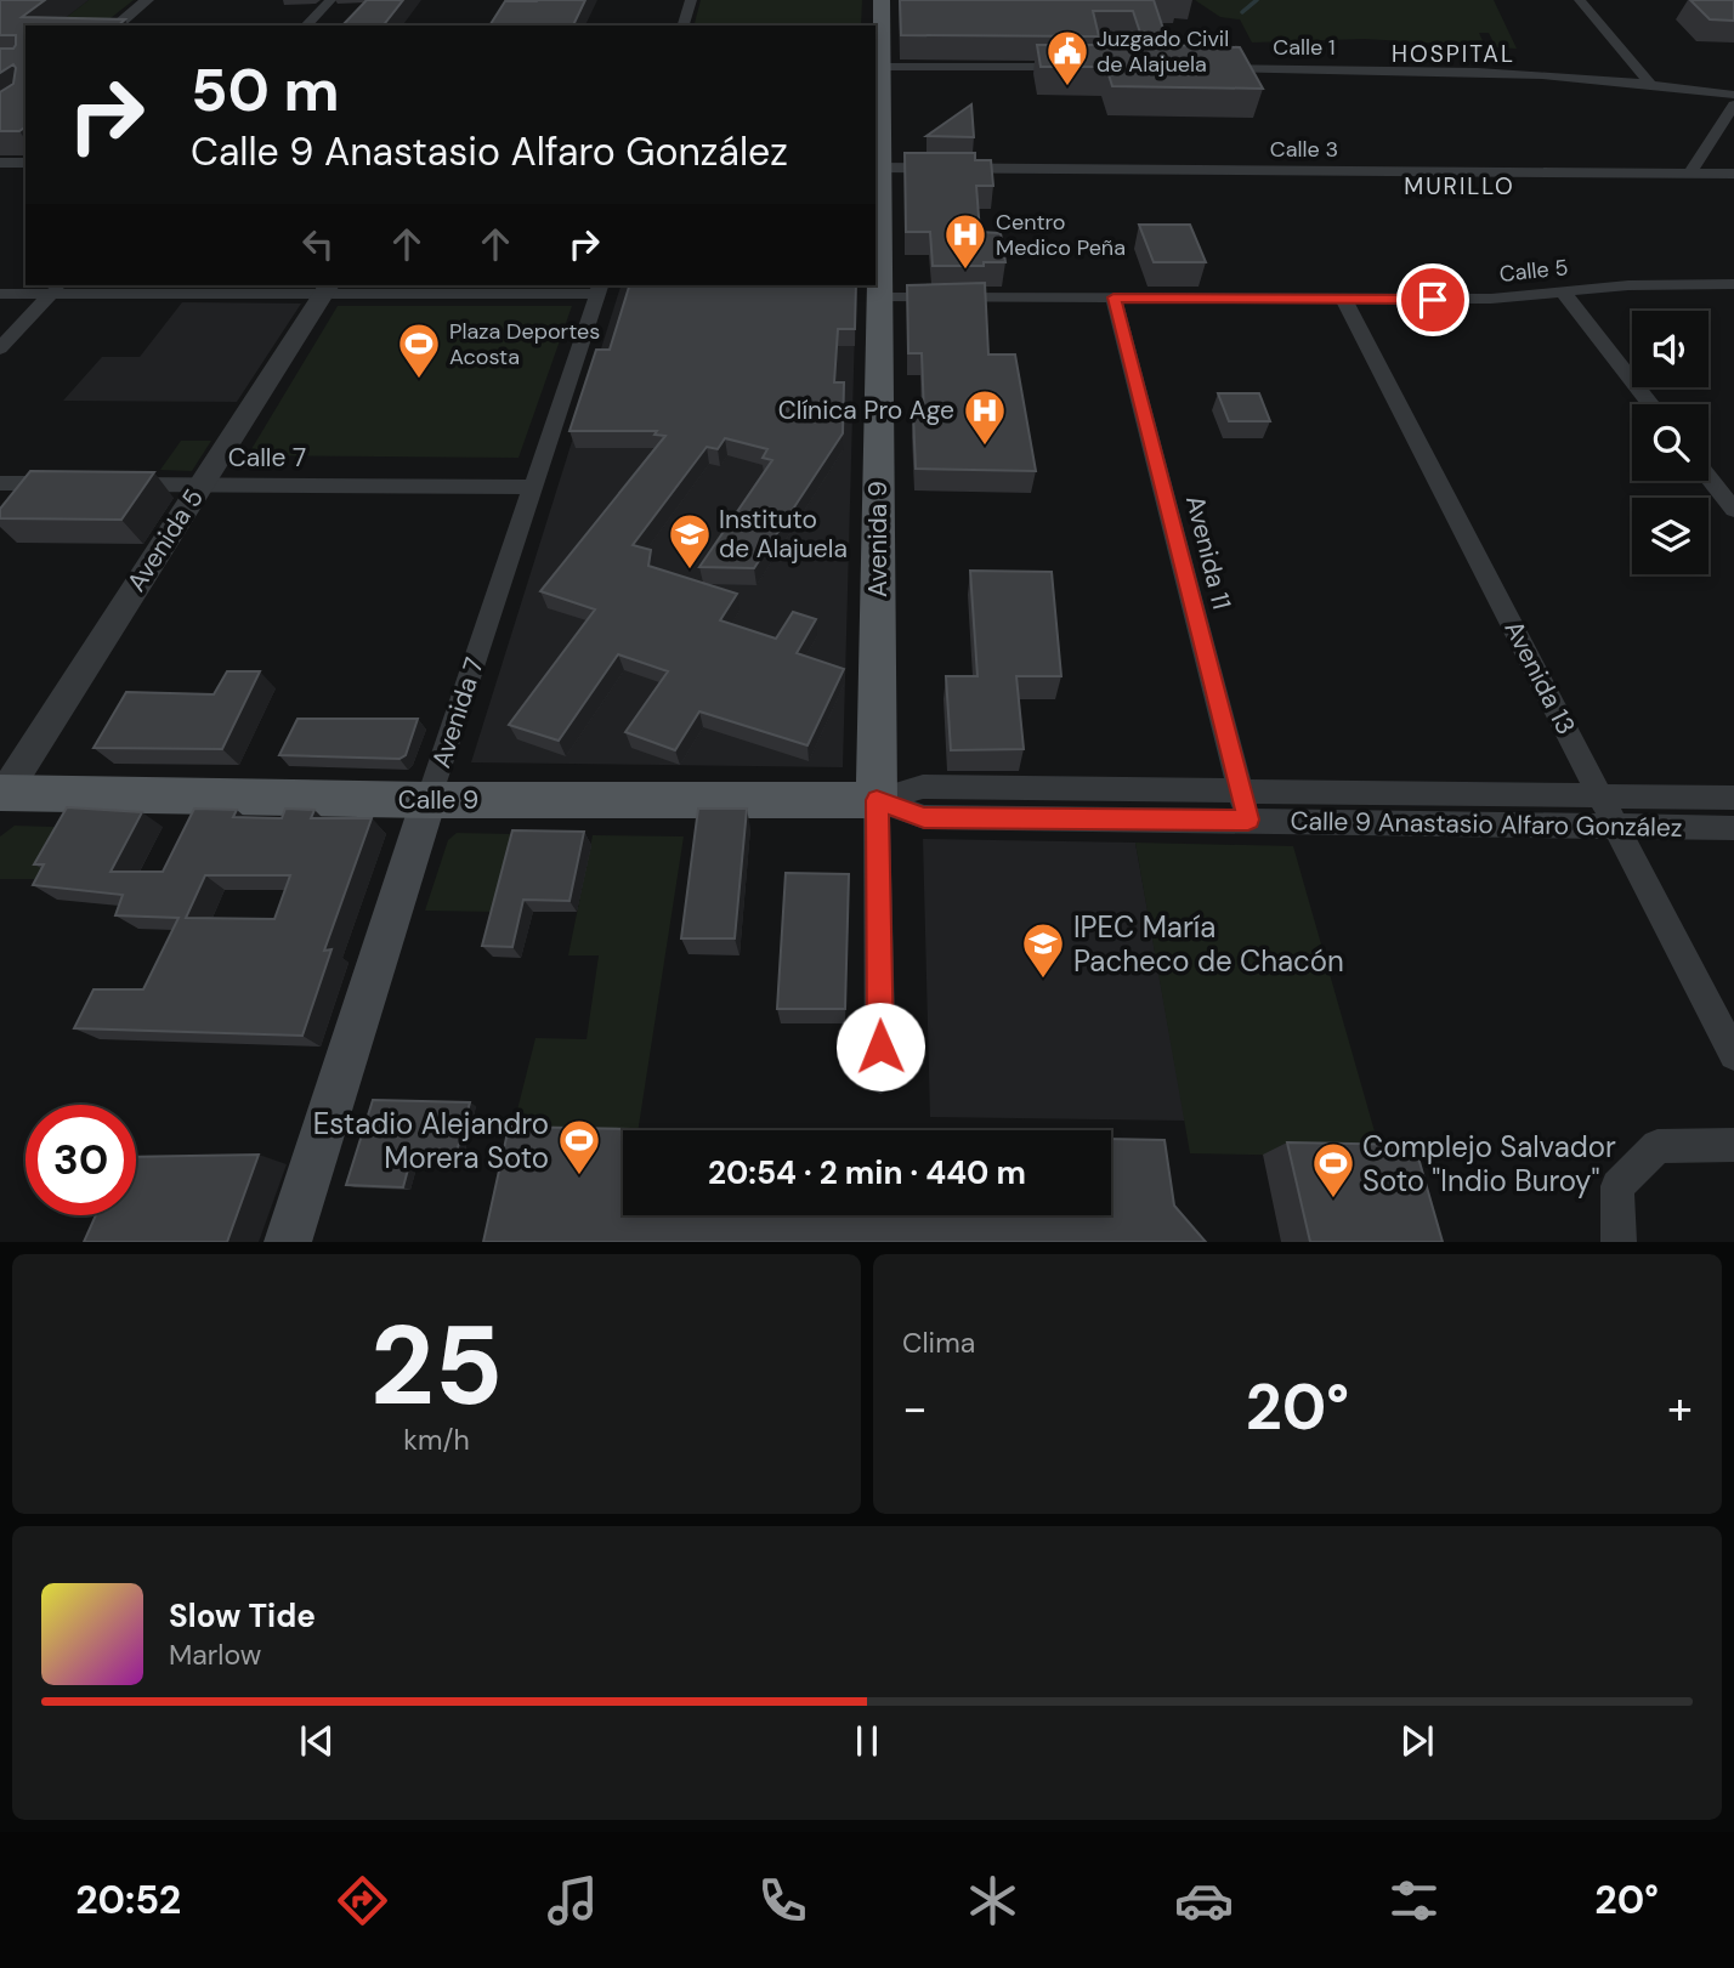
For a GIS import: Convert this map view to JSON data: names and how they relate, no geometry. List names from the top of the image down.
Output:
{
  "streets": {
    "main road": ["Avenida 9", "Avenida 7", "Calle 9"],
    "street": [
      "Calle 1",
      "Calle 3",
      "Calle 5",
      "Calle 7",
      "Avenida 5",
      "Avenida 11",
      "Avenida 13",
      "Calle 9 Anastasio Alfaro González"
    ]
  },
  "crossings": [
    ["Calle 3", "Avenida 9"],
    ["Calle 5", "Avenida 9"],
    ["Calle 5", "Avenida 11"],
    ["Calle 5", "Avenida 13"],
    ["Calle 7", "Avenida 5"],
    ["Calle 7", "Avenida 7"],
    ["Avenida 9", "Calle 9"],
    ["Avenida 9", "Calle 9 Anastasio Alfaro González"],
    ["Avenida 5", "Calle 9"],
    ["Avenida 11", "Calle 9 Anastasio Alfaro González"],
    ["Avenida 13", "Calle 9 Anastasio Alfaro González"],
    ["Avenida 7", "Calle 9"],
    ["Calle 9", "Calle 9 Anastasio Alfaro González"]
  ],
  "districts": ["HOSPITAL", "MURILLO"],
  "places": {
    "public building": ["Juzgado Civil de Alajuela"],
    "hospital": ["Centro Medico Peña", "Clínica Pro Age"],
    "sports": ["Plaza Deportes Acosta", "Estadio Alejandro Morera Soto", "Complejo Salvador Soto \"Indio Buroy\""],
    "school or university": ["Instituto de Alajuela", "IPEC María Pacheco de Chacón"]
  },
  "page": {
    "turn": ["50 m", "Calle 9 Anastasio Alfaro González"],
    "limit": "30",
    "trip": "20:54 · 2 min · 440 m",
    "tile": [
      ["25", "km/h"],
      "Clima"
    ],
    "heat": ["−", "20°", "+"],
    "song": ["Slow Tide", "Marlow"],
    "tabs": ["20:52", "20°"]
  }
}
